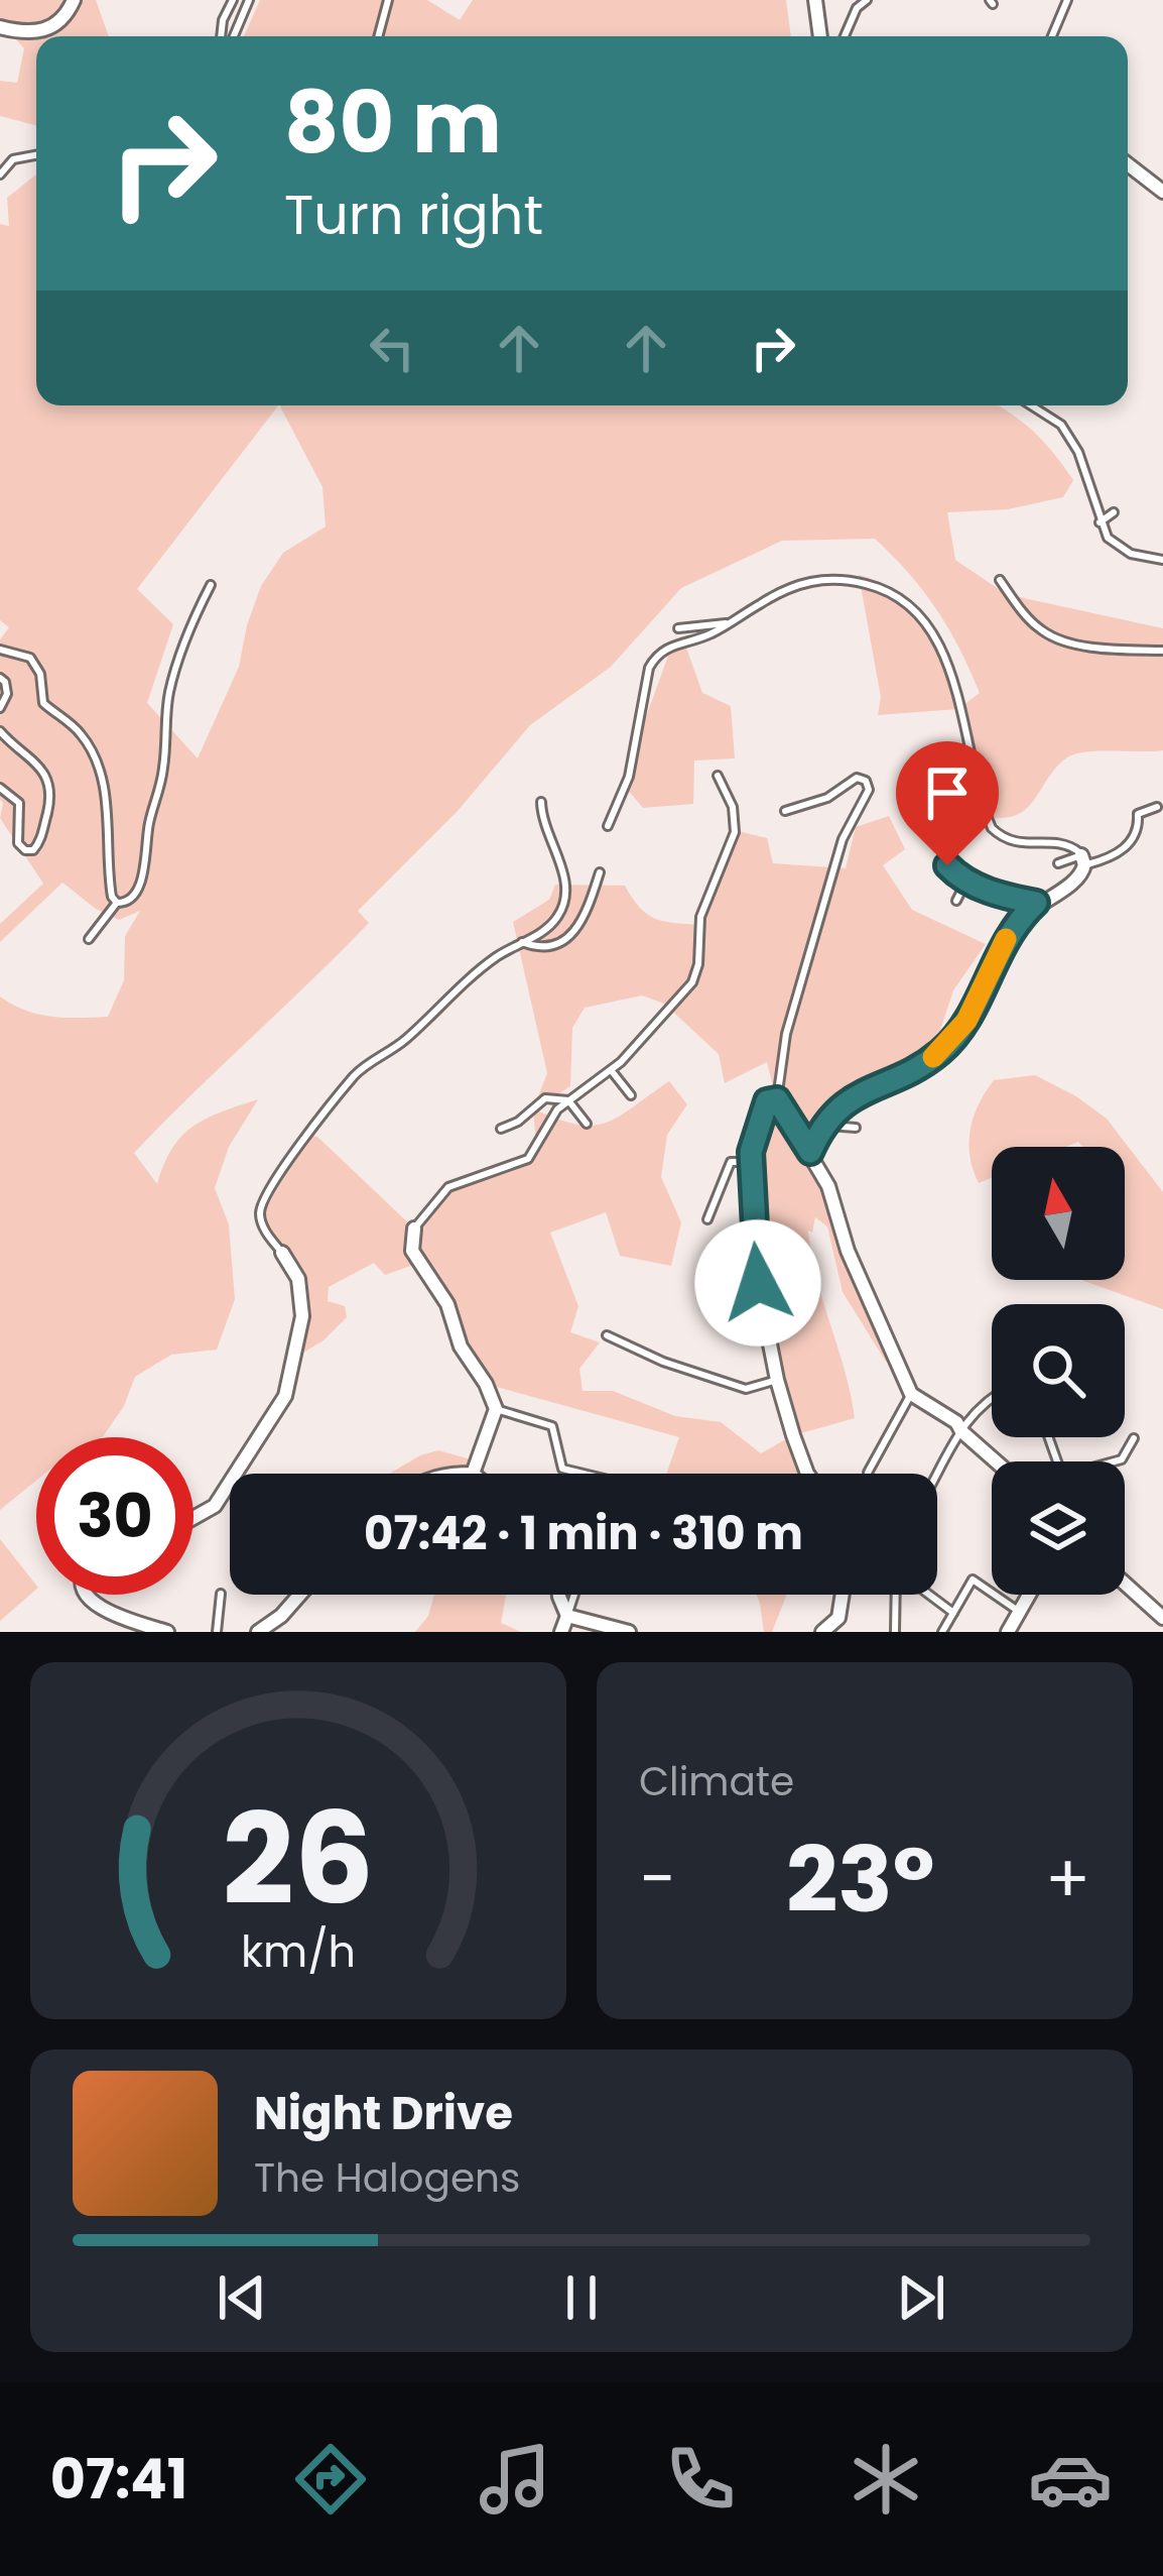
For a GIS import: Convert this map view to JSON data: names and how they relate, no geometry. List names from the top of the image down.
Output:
{
  "north": "top",
  "page": {
    "turn": ["80 m", "Turn right"],
    "limit": "30",
    "trip": "07:42 · 1 min · 310 m",
    "tile": "Climate",
    "heat": ["−", "23°", "+"],
    "song": ["Night Drive", "The Halogens"],
    "tabs": "07:41",
    "gauge": ["26", "km/h"]
  }
}
